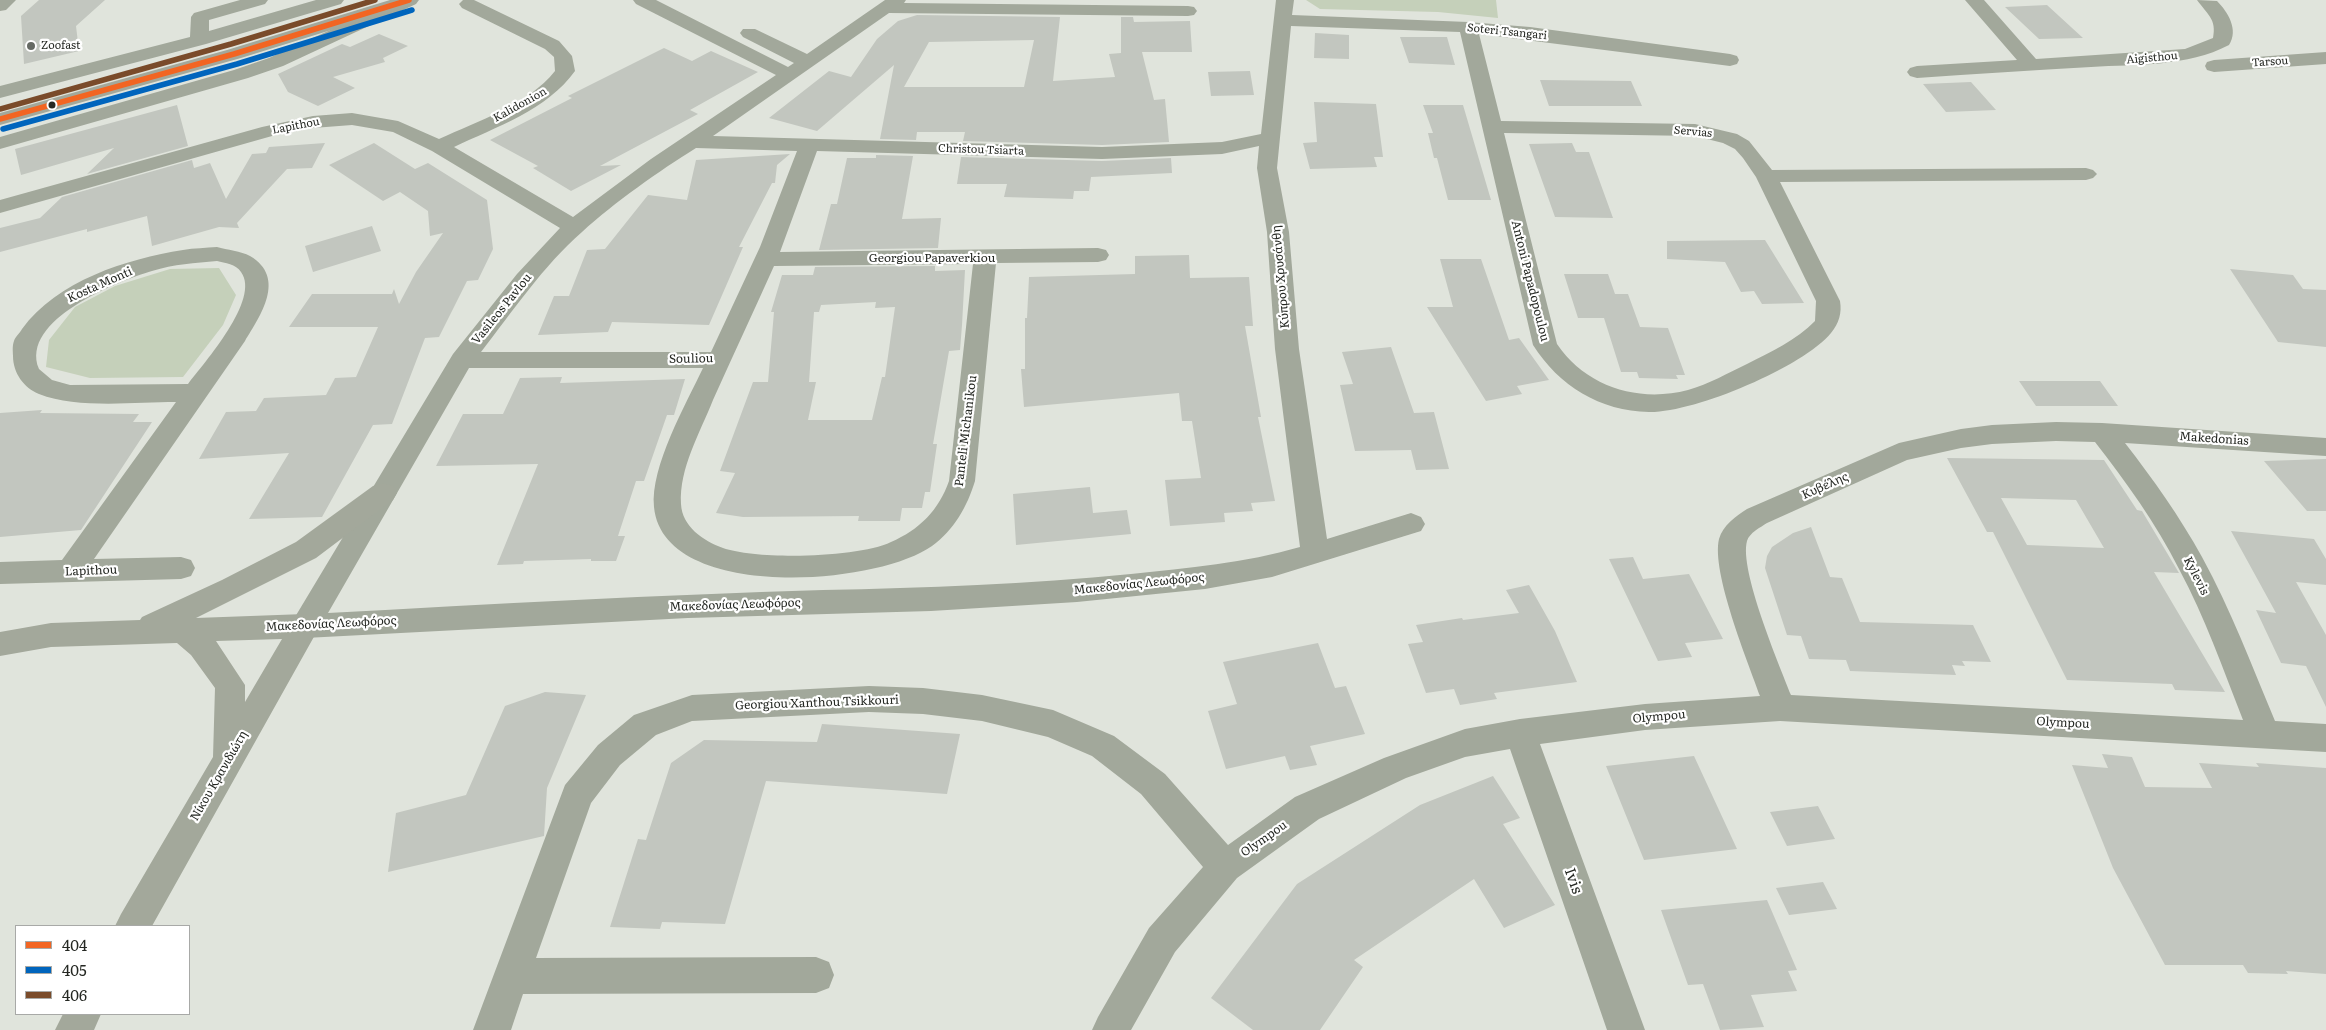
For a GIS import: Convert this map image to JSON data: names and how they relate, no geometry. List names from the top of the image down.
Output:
{
  "streets": {
    "main road": ["Μακεδονίας Λεωφόρος", "Νίκου Κρανιδιώτη"],
    "street": [
      "Soteri Tsangari",
      "Aigisthou",
      "Tarsou",
      "Kalidonion",
      "Lapithou",
      "Servias",
      "Christou Tsiarta",
      "Georgiou Papaverkiou",
      "Κύπρου Χρυσάνθη",
      "Antoni Papadopoulou",
      "Kosta Monti",
      "Vasileos Pavlou",
      "Souliou",
      "Panteli Michanikou",
      "Makedonias",
      "Κυβέλης",
      "Kylevis",
      "Georgiou Xanthou Tsikkouri",
      "Olympou",
      "Ivis"
    ]
  },
  "crossings": [
    ["Soteri Tsangari", "Κύπρου Χρυσάνθη"],
    ["Soteri Tsangari", "Antoni Papadopoulou"],
    ["Kalidonion", "Lapithou"],
    ["Lapithou", "Kosta Monti"],
    ["Lapithou", "Vasileos Pavlou"],
    ["Servias", "Antoni Papadopoulou"],
    ["Christou Tsiarta", "Κύπρου Χρυσάνθη"],
    ["Christou Tsiarta", "Vasileos Pavlou"],
    ["Christou Tsiarta", "Souliou"],
    ["Georgiou Papaverkiou", "Souliou"],
    ["Georgiou Papaverkiou", "Panteli Michanikou"],
    ["Κύπρου Χρυσάνθη", "Μακεδονίας Λεωφόρος"],
    ["Vasileos Pavlou", "Souliou"],
    ["Vasileos Pavlou", "Μακεδονίας Λεωφόρος"],
    ["Vasileos Pavlou", "Νίκου Κρανιδιώτη"],
    ["Souliou", "Panteli Michanikou"],
    ["Makedonias", "Κυβέλης"],
    ["Makedonias", "Kylevis"],
    ["Κυβέλης", "Kylevis"],
    ["Κυβέλης", "Olympou"],
    ["Kylevis", "Olympou"],
    ["Μακεδονίας Λεωφόρος", "Νίκου Κρανιδιώτη"],
    ["Georgiou Xanthou Tsikkouri", "Olympou"],
    ["Olympou", "Ivis"]
  ],
  "places": ["Zoofast"],
  "lines": ["transit line 404", "transit line 406", "transit line 405"],
  "legend": ["404", "405", "406"]
}
